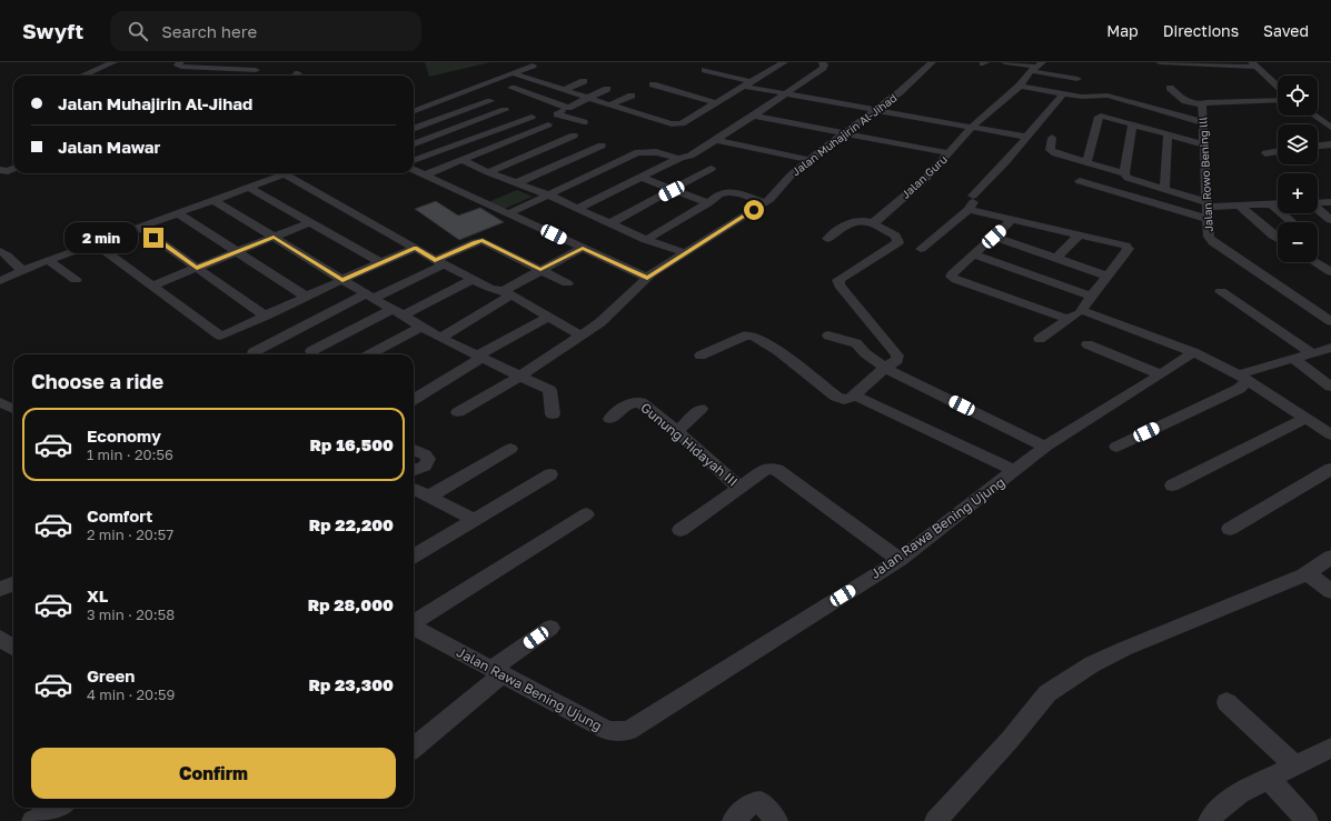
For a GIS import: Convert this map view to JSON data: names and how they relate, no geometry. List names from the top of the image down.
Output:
{
  "streets": {
    "street": [
      "Jalan Muhajirin Al-Jihad",
      "Jalan Rowo Bening lll",
      "Jalan Guru",
      "Gunung Hidayah III",
      "Jalan Rawa Bening Ujung"
    ]
  },
  "crossings": [
    ["Gunung Hidayah III", "Jalan Rawa Bening Ujung"]
  ],
  "page": {
    "header": "Swyft",
    "search": "Search here",
    "nav": ["Map", "Directions", "Saved"],
    "map_buttons": ["+", "−"],
    "banner": ["Jalan Muhajirin Al-Jihad", "Jalan Mawar"],
    "bubble": "2 min",
    "heading": "Choose a ride",
    "list": [
      {
        "name": "Economy",
        "note": "1 min · 20:56",
        "value": "Rp 16,500"
      },
      {
        "name": "Comfort",
        "note": "2 min · 20:57",
        "value": "Rp 22,200"
      },
      {
        "name": "XL",
        "note": "3 min · 20:58",
        "value": "Rp 28,000"
      },
      {
        "name": "Green",
        "note": "4 min · 20:59",
        "value": "Rp 23,300"
      }
    ],
    "buttons": "Confirm"
  }
}
